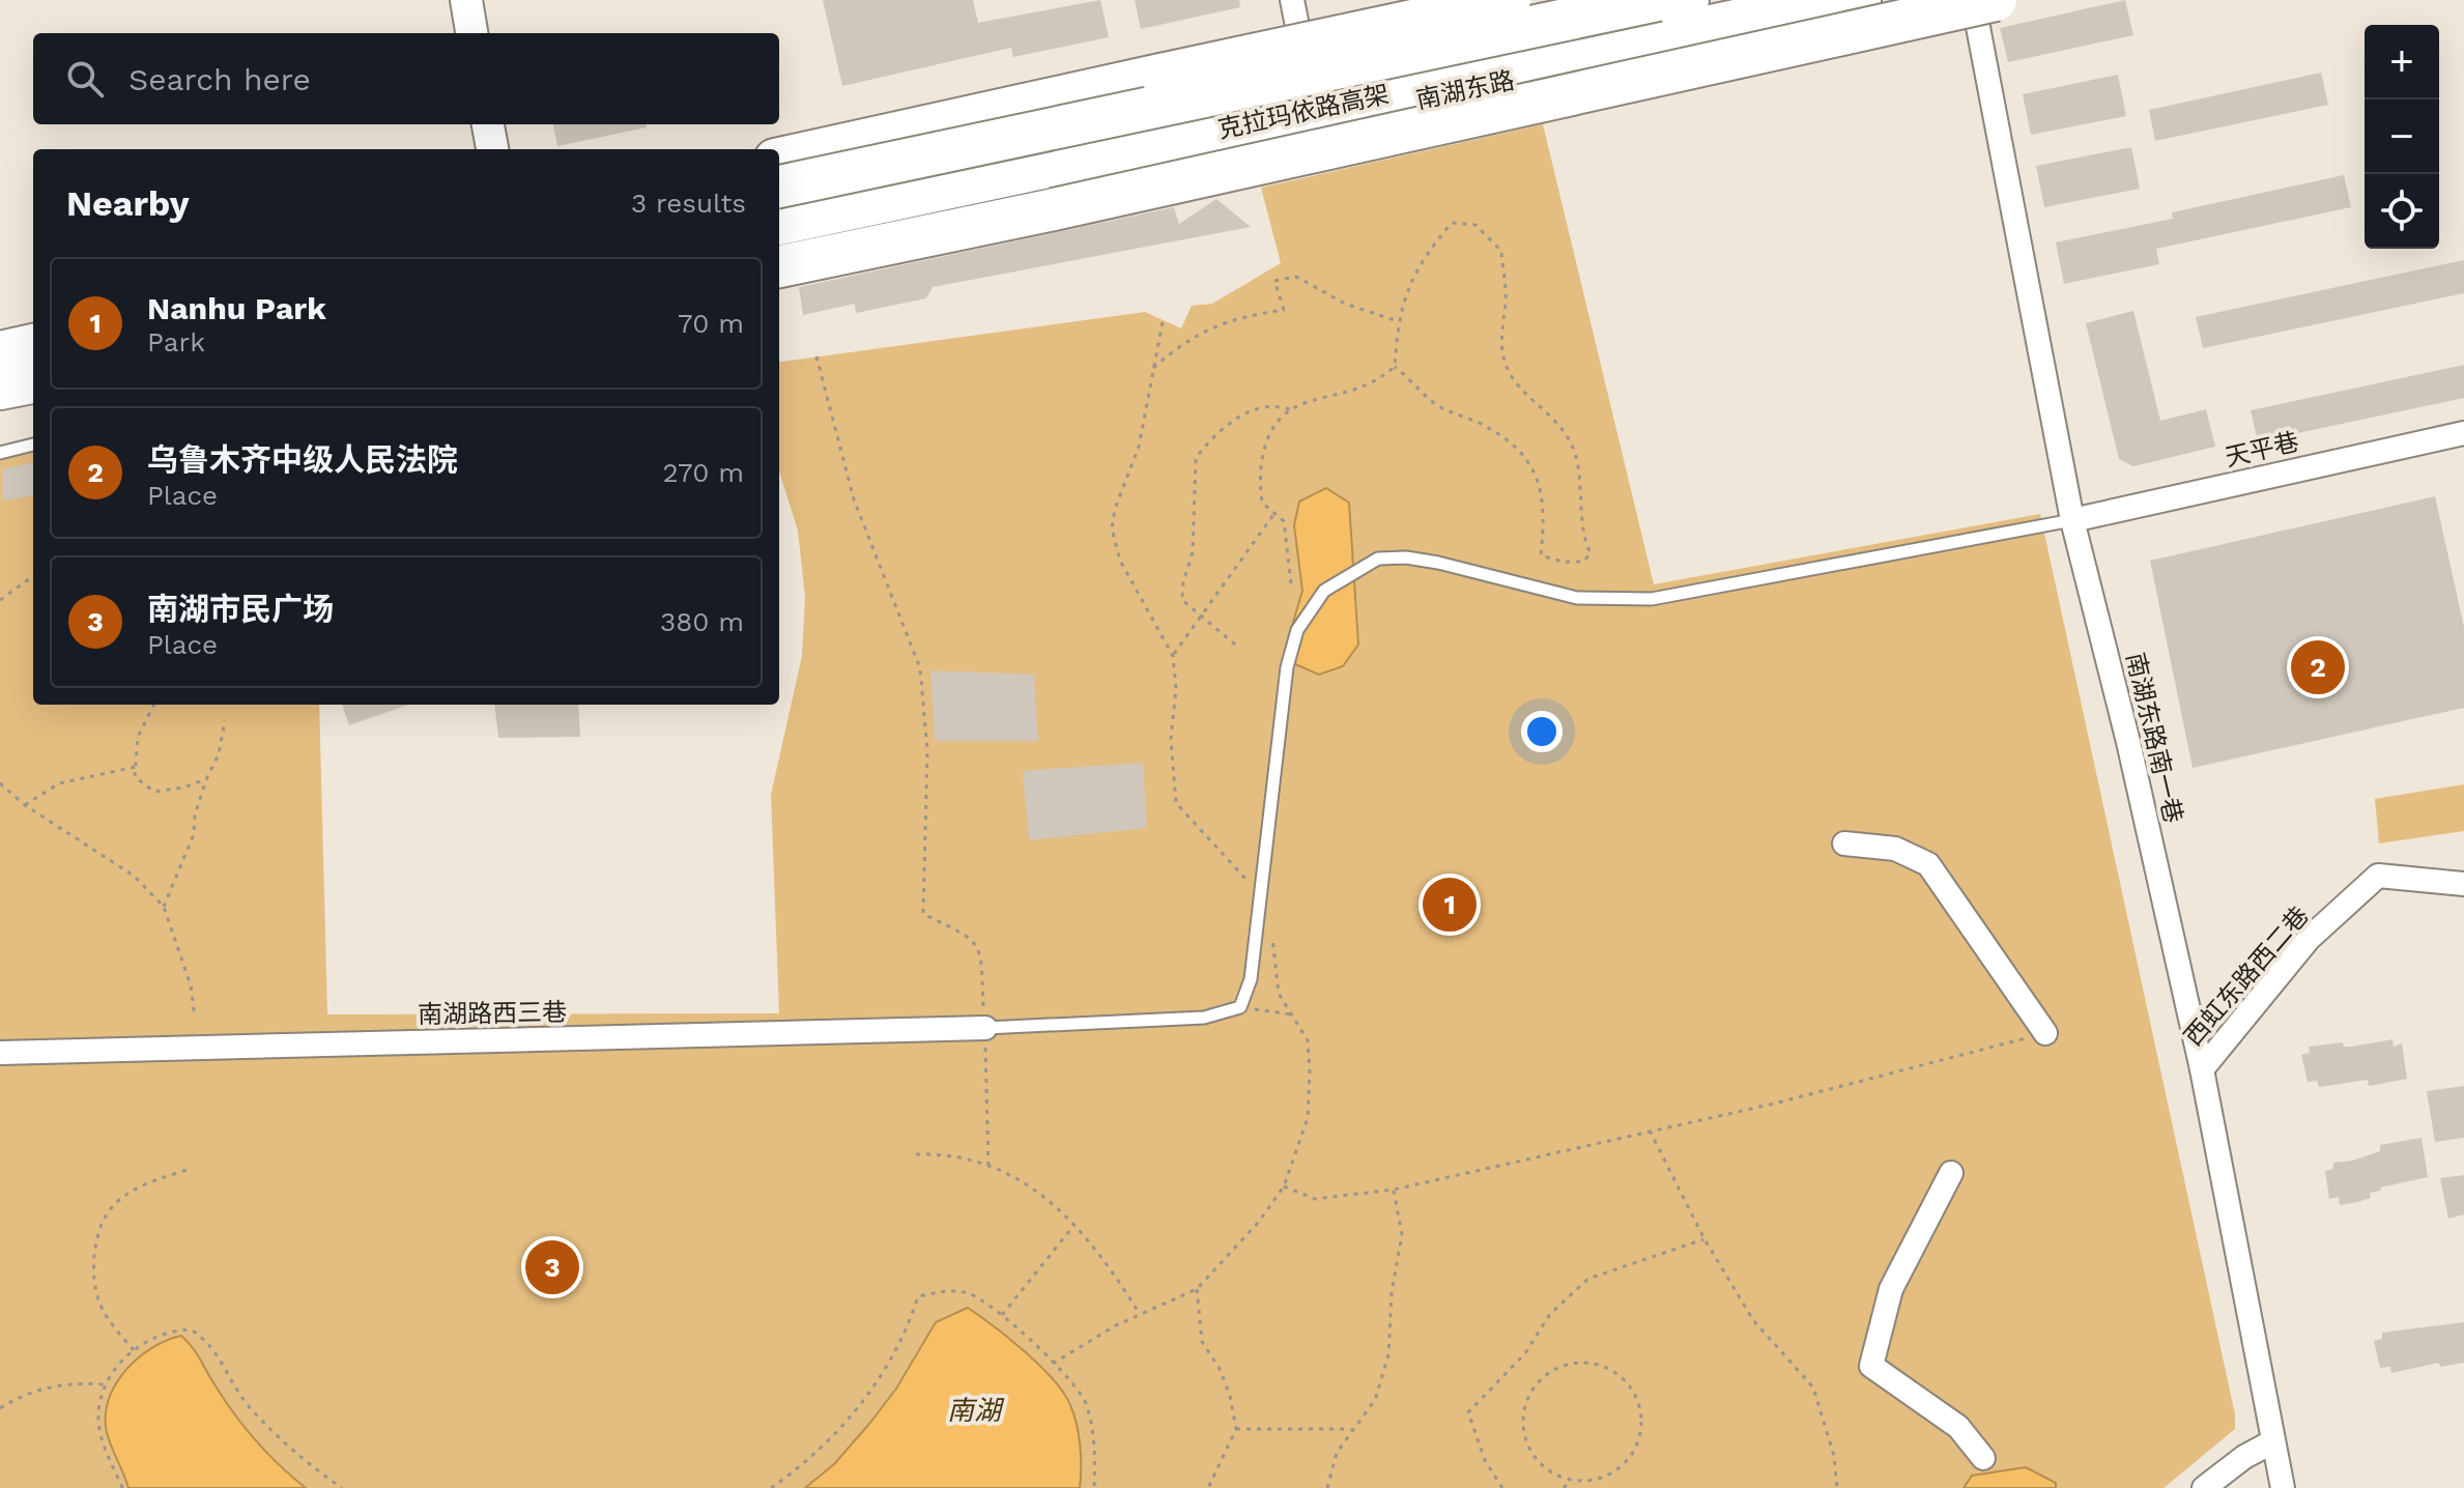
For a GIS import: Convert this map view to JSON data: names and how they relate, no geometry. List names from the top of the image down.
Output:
{
  "streets": {
    "highway": ["克拉玛依路高架"],
    "main road": ["南湖东路"],
    "street": [
      "天平巷",
      "南湖东路南一巷",
      "西虹东路西二巷",
      "南湖路西三巷"
    ]
  },
  "crossings": [
    ["天平巷", "南湖东路南一巷"],
    ["南湖东路南一巷", "西虹东路西二巷"]
  ],
  "water": ["南湖"],
  "page": {
    "map_buttons": ["+", "−"],
    "search": "Search here",
    "heading": ["Nearby", "3 results"],
    "list": [
      {
        "mark": "1",
        "name": "Nanhu Park",
        "note": "Park",
        "value": "70 m"
      },
      {
        "mark": "2",
        "name": "乌鲁木齐中级人民法院",
        "note": "Place",
        "value": "270 m"
      },
      {
        "mark": "3",
        "name": "南湖市民广场",
        "note": "Place",
        "value": "380 m"
      }
    ],
    "pins": ["2", "1", "3"]
  }
}
